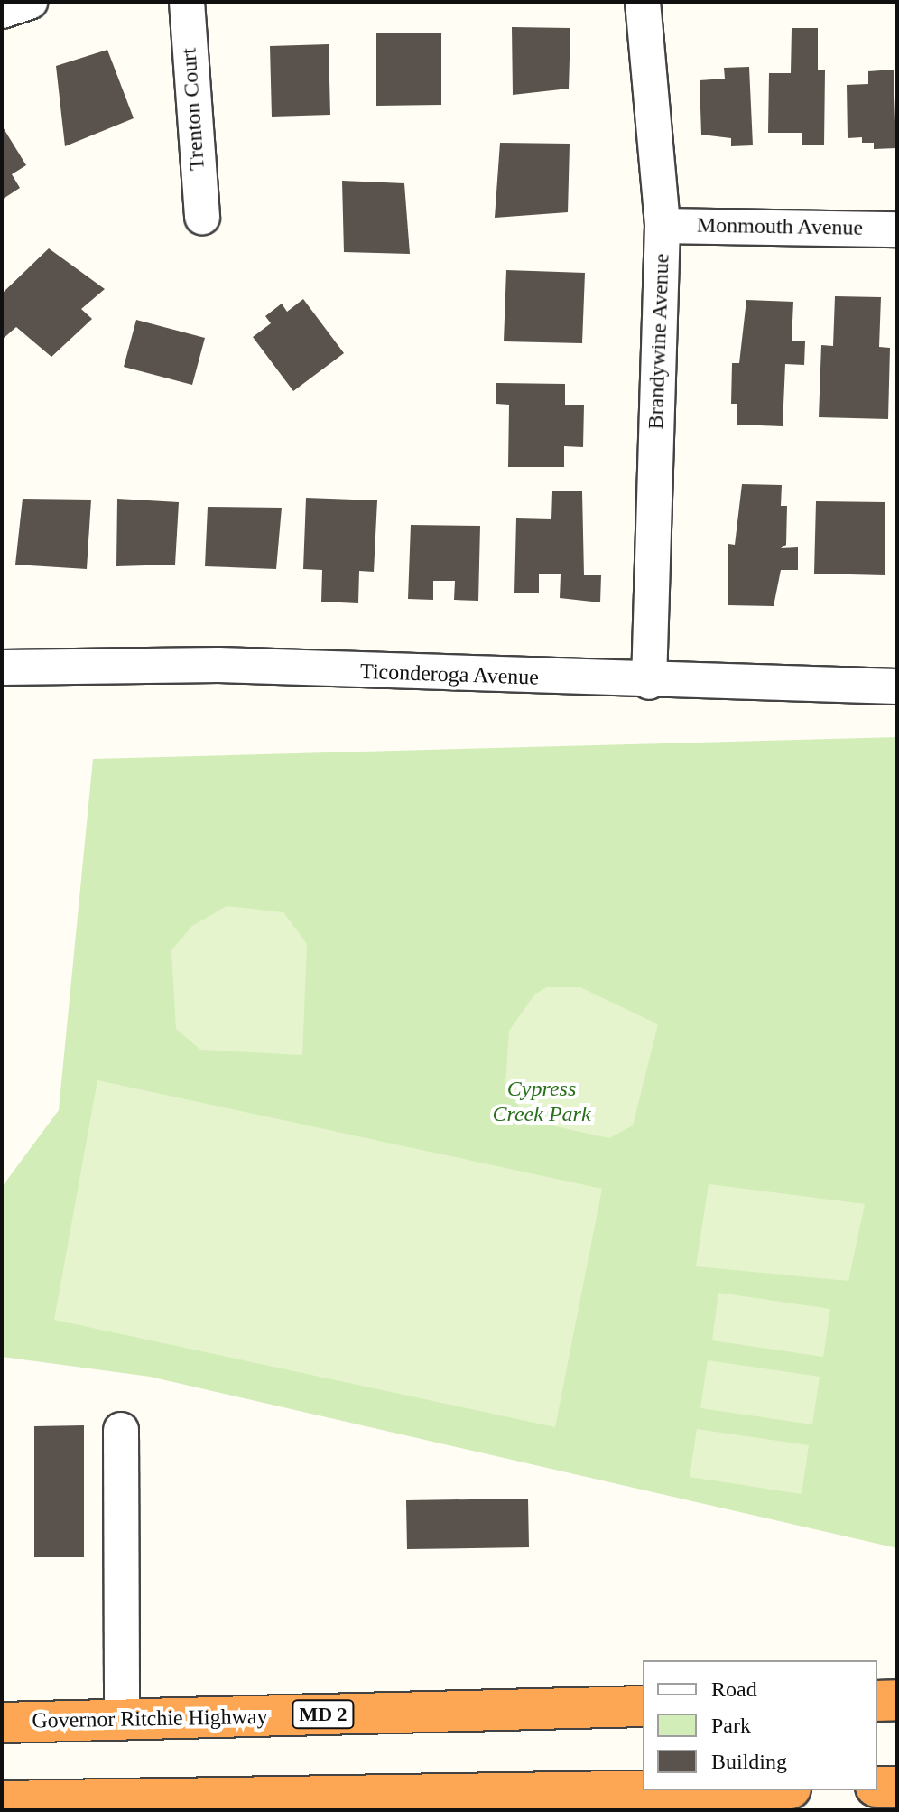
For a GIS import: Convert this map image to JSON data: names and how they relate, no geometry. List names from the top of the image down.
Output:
{
  "streets": {
    "highway": ["MD 2", "Governor Ritchie Highway"],
    "street": [
      "Trenton Court",
      "Monmouth Avenue",
      "Brandywine Avenue",
      "Ticonderoga Avenue"
    ]
  },
  "crossings": [
    ["Monmouth Avenue", "Brandywine Avenue"],
    ["Brandywine Avenue", "Ticonderoga Avenue"]
  ],
  "parks": ["Cypress Creek Park"],
  "legend": ["Road", "Park", "Building"]
}
